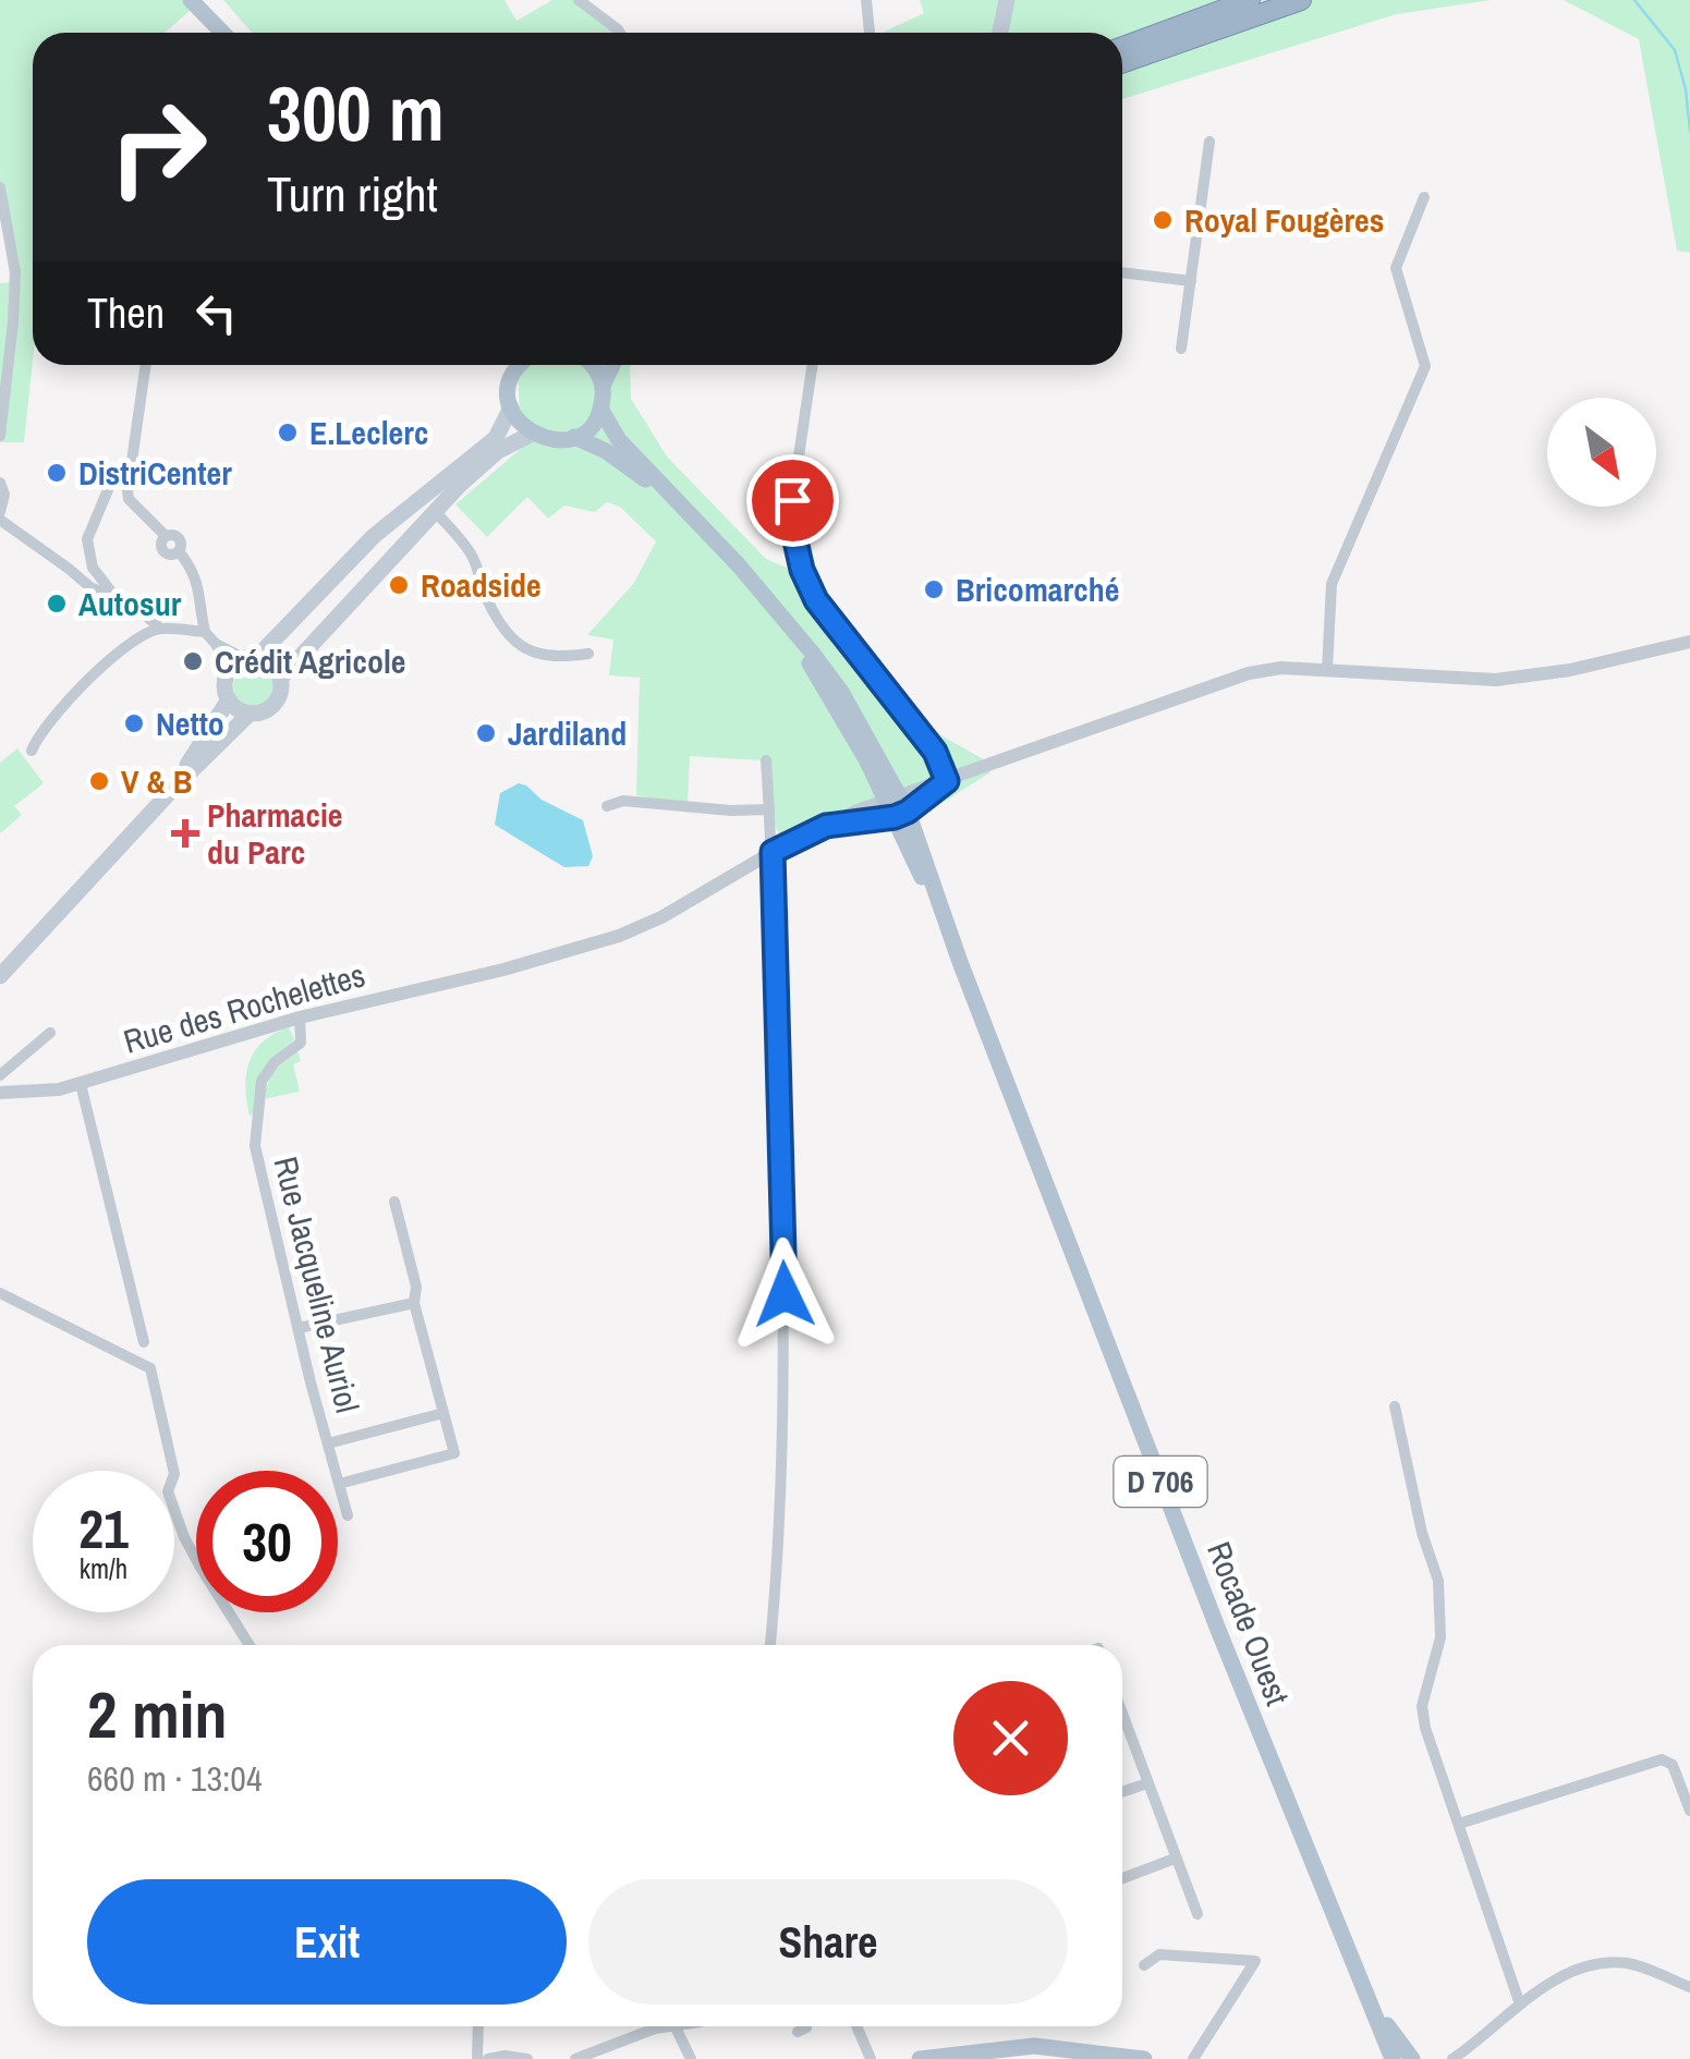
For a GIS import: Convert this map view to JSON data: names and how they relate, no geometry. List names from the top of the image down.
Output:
{
  "streets": {
    "main road": ["D 706", "Rocade Ouest"],
    "street": ["Rue des Rochelettes", "Rue Jacqueline Auriol"]
  },
  "crossings": [
    ["Rue des Rochelettes", "Rue Jacqueline Auriol"],
    ["Rue des Rochelettes", "Rocade Ouest"]
  ],
  "places": {
    "other": [
      "Royal Fougères",
      "E.Leclerc",
      "DistriCenter",
      "Roadside",
      "Bricomarché",
      "Autosur",
      "Crédit Agricole",
      "Netto",
      "Jardiland",
      "V & B"
    ],
    "health": ["Pharmacie du Parc"]
  },
  "north": "bottom right",
  "page": {
    "turn": ["300 m", "Turn right"],
    "then": "Then",
    "speed": "21 km/h",
    "limit": "30",
    "heading": ["2 min", "660 m · 13:04"],
    "buttons": ["Exit", "Share"]
  }
}
